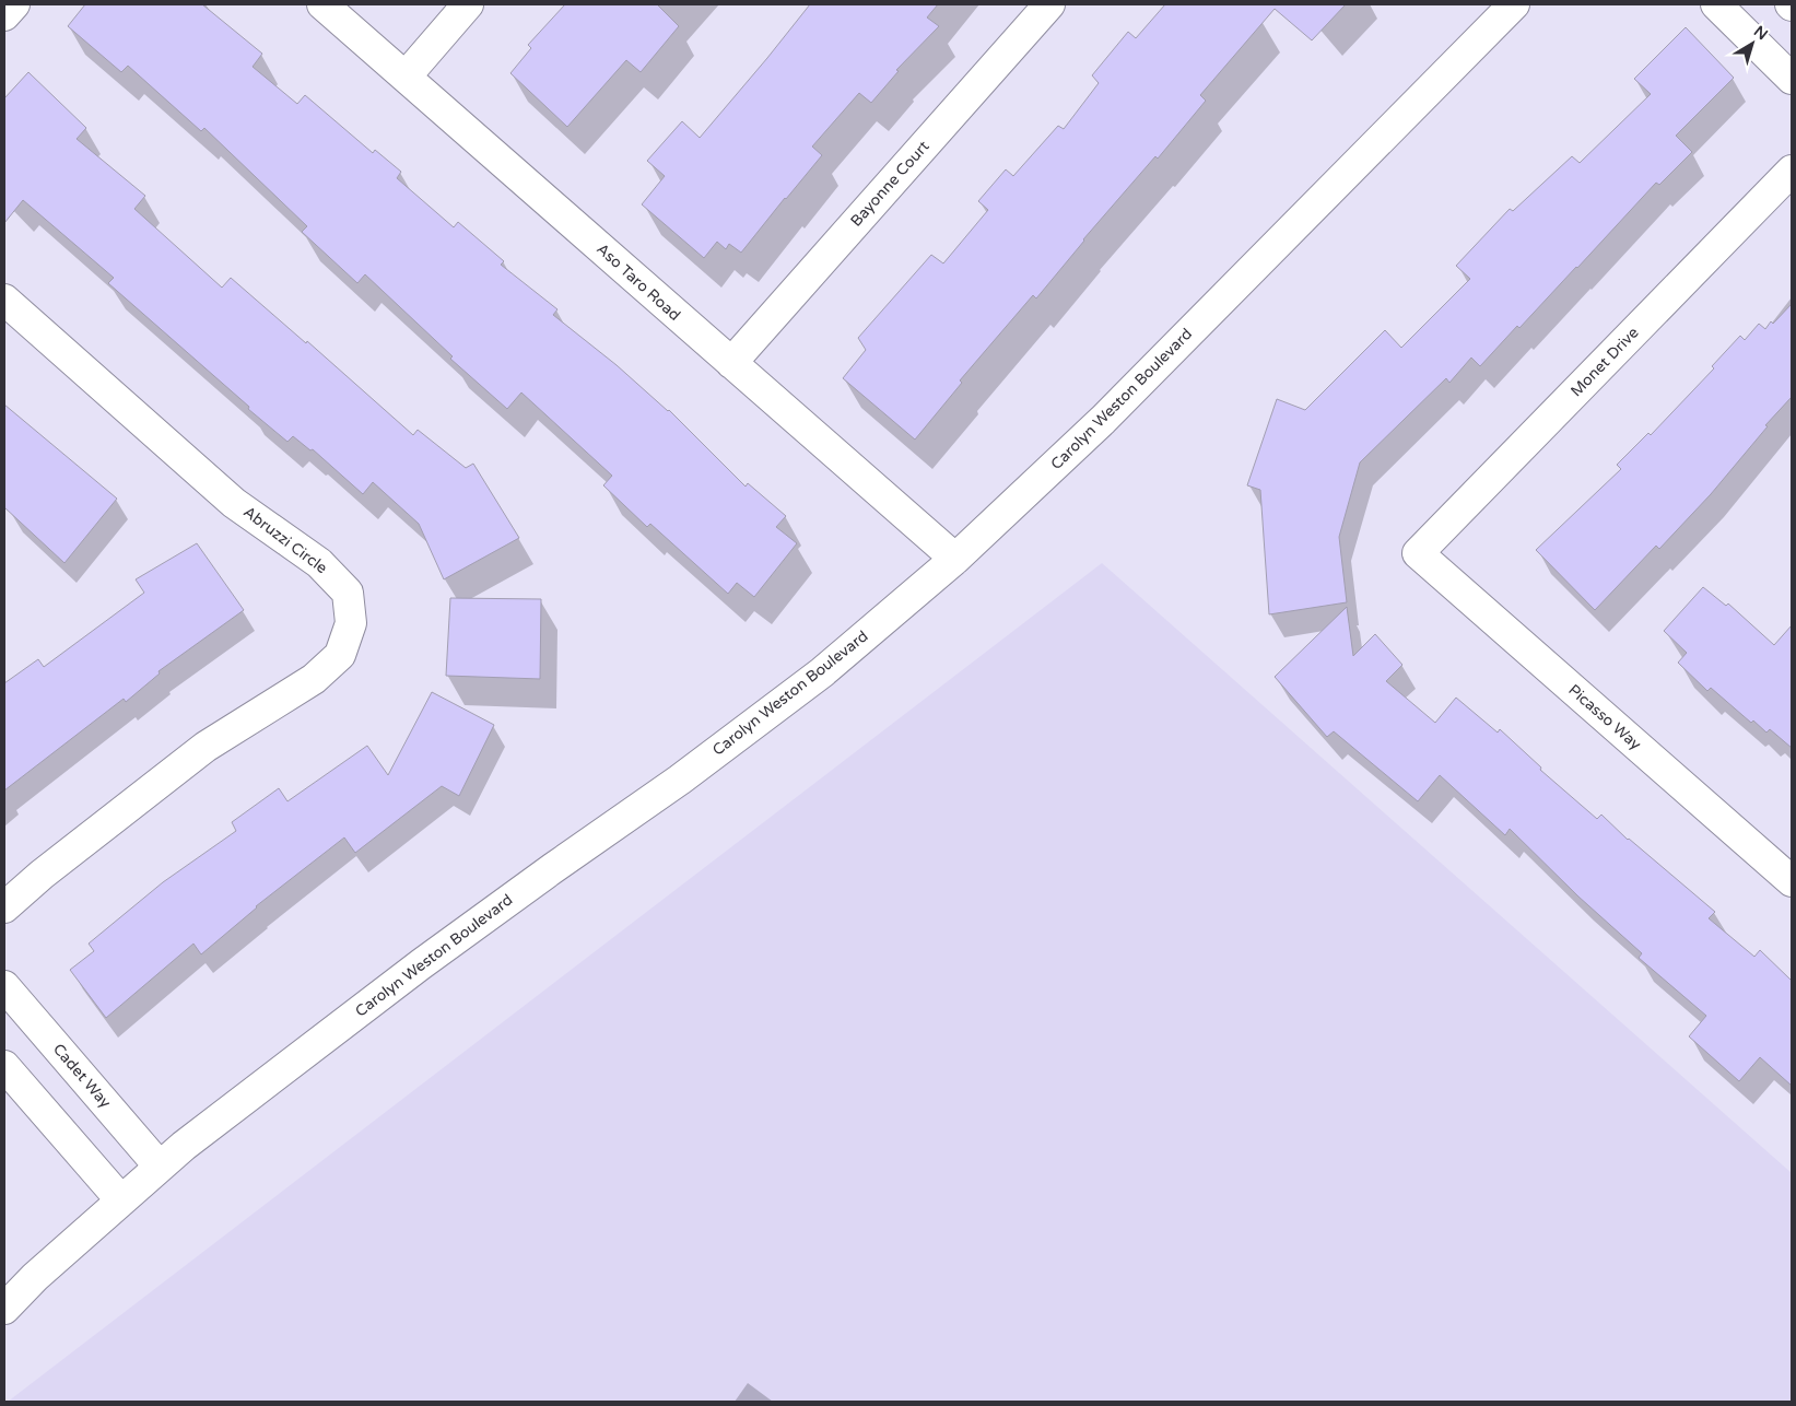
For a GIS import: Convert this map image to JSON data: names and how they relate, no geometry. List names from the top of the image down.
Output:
{
  "streets": {
    "street": [
      "Bayonne Court",
      "Aso Taro Road",
      "Monet Drive",
      "Carolyn Weston Boulevard",
      "Abruzzi Circle",
      "Picasso Way",
      "Cadet Way"
    ]
  },
  "crossings": [
    ["Bayonne Court", "Aso Taro Road"],
    ["Aso Taro Road", "Carolyn Weston Boulevard"],
    ["Monet Drive", "Picasso Way"],
    ["Carolyn Weston Boulevard", "Cadet Way"]
  ],
  "north": "top right"
}
